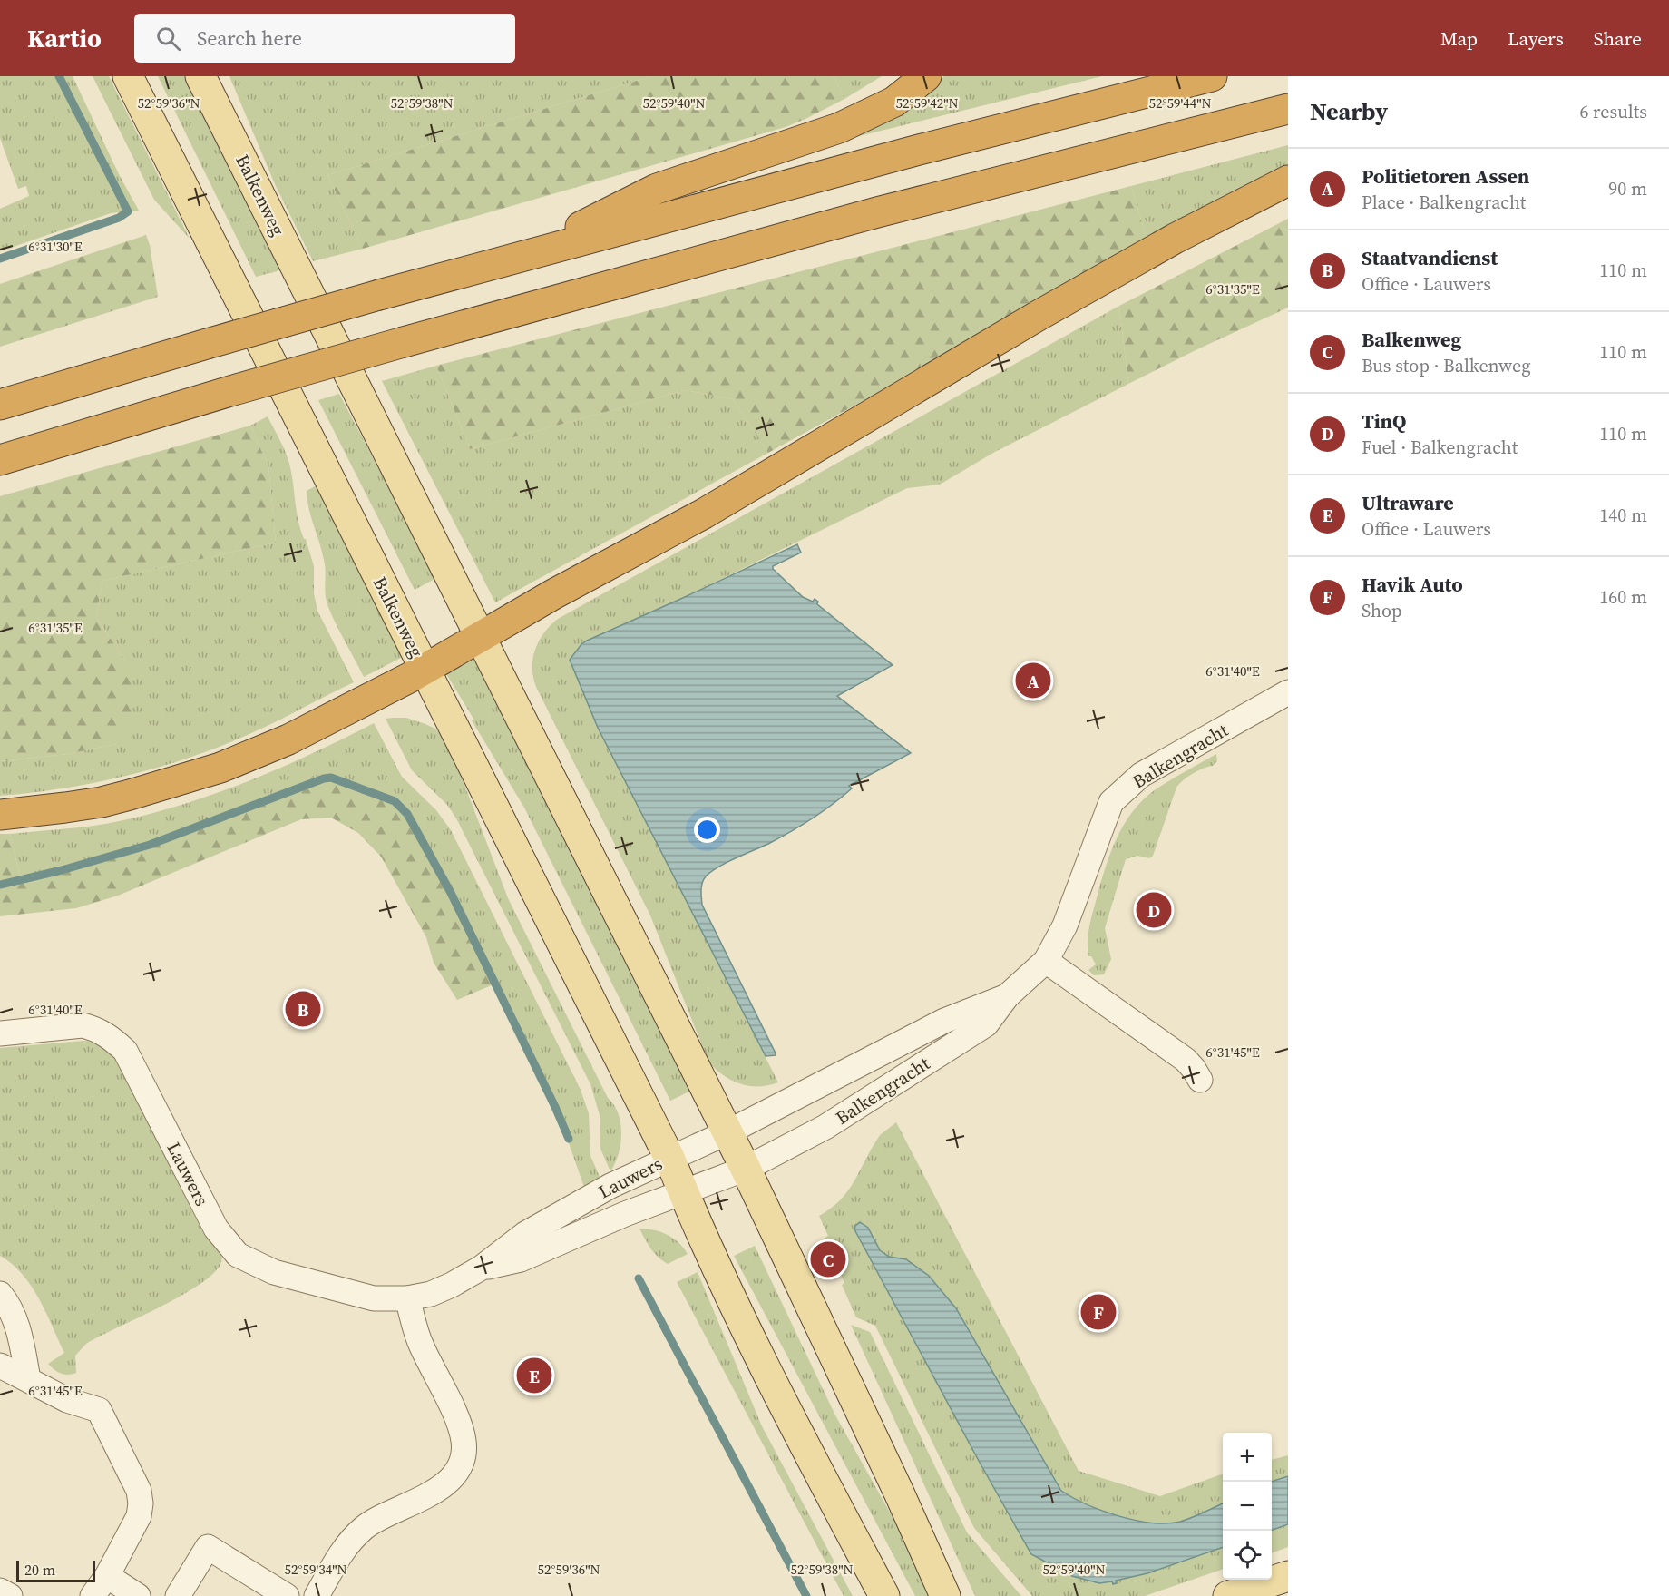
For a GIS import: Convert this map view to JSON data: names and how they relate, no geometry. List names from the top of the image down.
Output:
{
  "streets": {
    "main road": ["Balkenweg"],
    "street": ["Balkengracht", "Lauwers"]
  },
  "crossings": [
    ["Balkenweg", "Balkengracht"],
    ["Balkenweg", "Lauwers"]
  ],
  "scale_bar": "20 m",
  "page": {
    "header": "Kartio",
    "search": "Search here",
    "nav": ["Map", "Layers", "Share"],
    "heading": ["Nearby", "6 results"],
    "list": [
      {
        "mark": "A",
        "name": "Politietoren Assen",
        "note": "Place · Balkengracht",
        "value": "90 m"
      },
      {
        "mark": "B",
        "name": "Staatvandienst",
        "note": "Office · Lauwers",
        "value": "110 m"
      },
      {
        "mark": "C",
        "name": "Balkenweg",
        "note": "Bus stop · Balkenweg",
        "value": "110 m"
      },
      {
        "mark": "D",
        "name": "TinQ",
        "note": "Fuel · Balkengracht",
        "value": "110 m"
      },
      {
        "mark": "E",
        "name": "Ultraware",
        "note": "Office · Lauwers",
        "value": "140 m"
      },
      {
        "mark": "F",
        "name": "Havik Auto",
        "note": "Shop",
        "value": "160 m"
      }
    ],
    "pins": [
      "A",
      "D",
      "B",
      "C",
      "F",
      "E"
    ],
    "map_buttons": ["+", "−"],
    "scale": "20 m"
  },
  "coordinates": [
    "52°59'36\"N",
    "52°59'38\"N",
    "52°59'40\"N",
    "52°59'42\"N",
    "52°59'44\"N",
    "6°31'30\"E",
    "6°31'35\"E",
    "6°31'40\"E",
    "6°31'45\"E",
    "52°59'34\"N"
  ]
}
